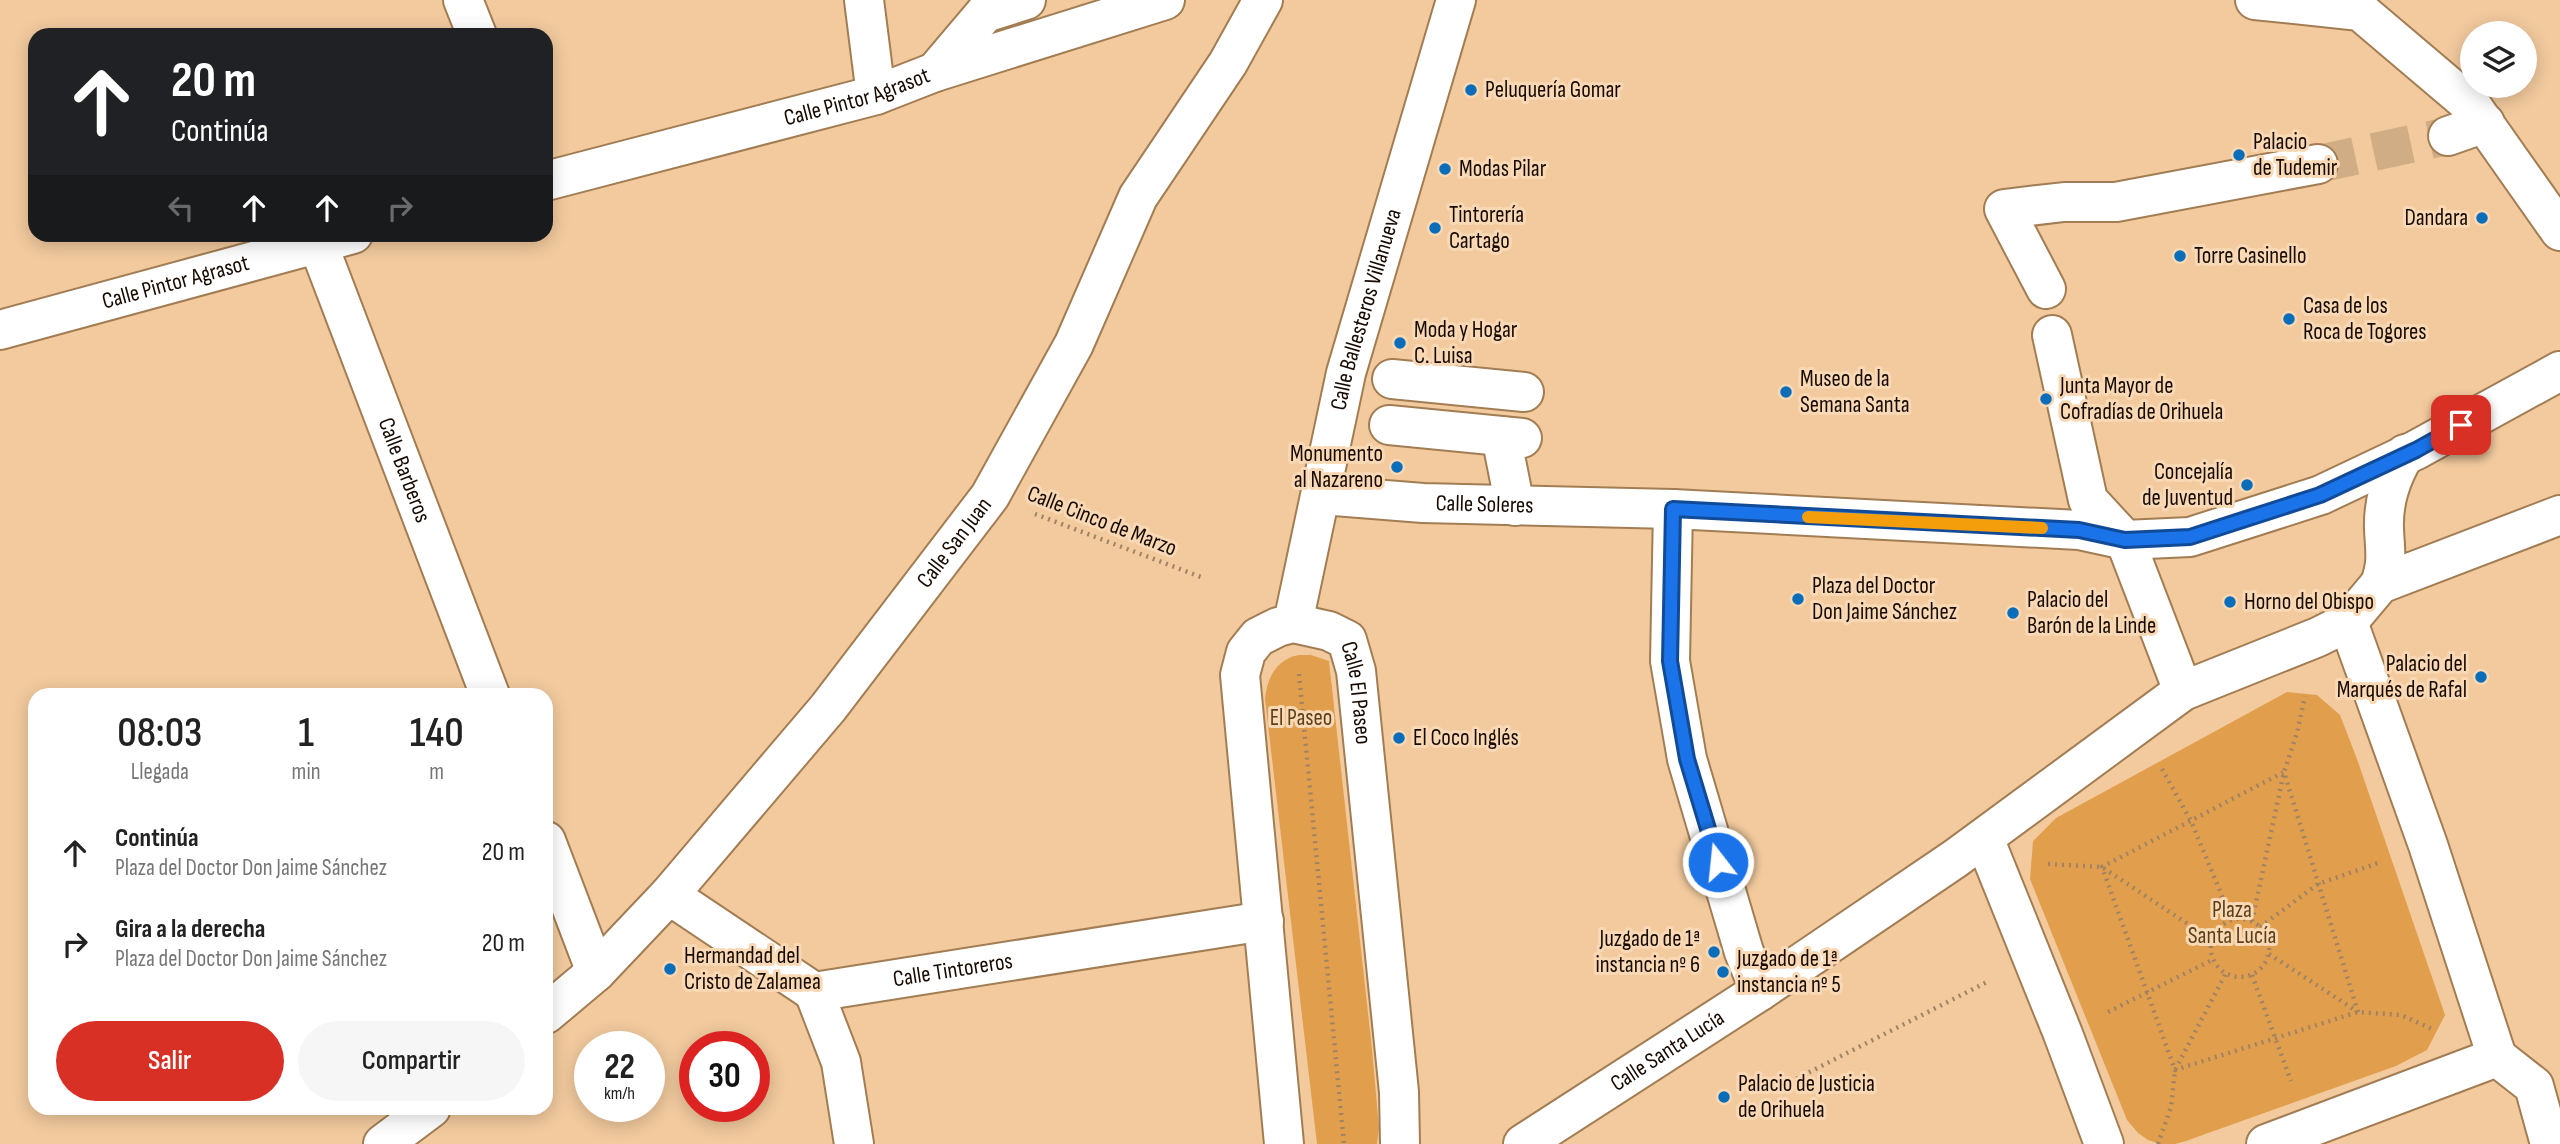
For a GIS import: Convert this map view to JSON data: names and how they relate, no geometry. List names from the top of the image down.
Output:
{
  "streets": {
    "street": [
      "Calle Pintor Agrasot",
      "Calle Ballesteros Villanueva",
      "Calle Barberos",
      "Calle Soleres",
      "Calle San Juan",
      "Calle El Paseo",
      "Calle Tintoreros",
      "Calle Santa Lucía"
    ],
    "path": ["Calle Cinco de Marzo"]
  },
  "crossings": [
    ["Calle Ballesteros Villanueva", "Calle Soleres"],
    ["Calle Ballesteros Villanueva", "Calle El Paseo"],
    ["Calle Cinco de Marzo", "Calle San Juan"]
  ],
  "parks": ["El Paseo", "Plaza Santa Lucía"],
  "places": [
    "Peluquería Gomar",
    "Palacio de Tudemir",
    "Modas Pilar",
    "Dandara",
    "Tintorería Cartago",
    "Torre Casinello",
    "Casa de los Roca de Togores",
    "Moda y Hogar C. Luisa",
    "Museo de la Semana Santa",
    "Junta Mayor de Cofradías de Orihuela",
    "Monumento al Nazareno",
    "Concejalía de Juventud",
    "Plaza del Doctor Don Jaime Sánchez",
    "Horno del Obispo",
    "Palacio del Barón de la Linde",
    "Palacio del Marqués de Rafal",
    "El Coco Inglés",
    "Juzgado de 1ª instancia nº 6",
    "Hermandad del Cristo de Zalamea",
    "Juzgado de 1ª instancia nº 5",
    "Palacio de Justicia de Orihuela"
  ],
  "page": {
    "turn": ["20 m", "Continúa"],
    "eta": [
      "08:03",
      "Llegada",
      "1",
      "min",
      "140",
      "m"
    ],
    "list": [
      {
        "name": "Continúa",
        "note": "Plaza del Doctor Don Jaime Sánchez",
        "value": "20 m"
      },
      {
        "name": "Gira a la derecha",
        "note": "Plaza del Doctor Don Jaime Sánchez",
        "value": "20 m"
      }
    ],
    "buttons": ["Salir", "Compartir"],
    "speed": "22 km/h",
    "limit": "30"
  }
}
